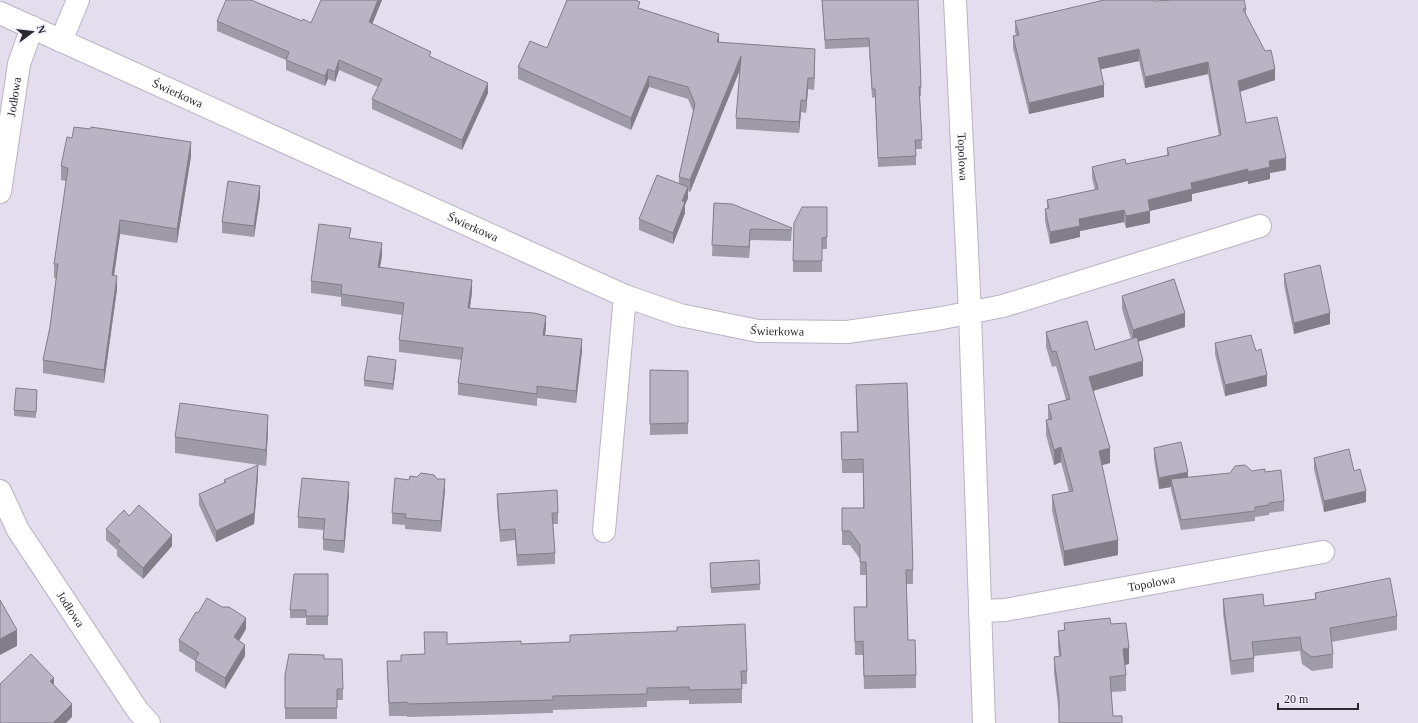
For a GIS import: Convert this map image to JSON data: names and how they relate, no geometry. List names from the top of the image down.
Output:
{
  "streets": {
    "street": ["Świerkowa", "Jodłowa", "Topolowa"]
  },
  "crossings": [
    ["Świerkowa", "Jodłowa"],
    ["Świerkowa", "Topolowa"]
  ],
  "scale_bar": "20 m",
  "north": "right"
}
